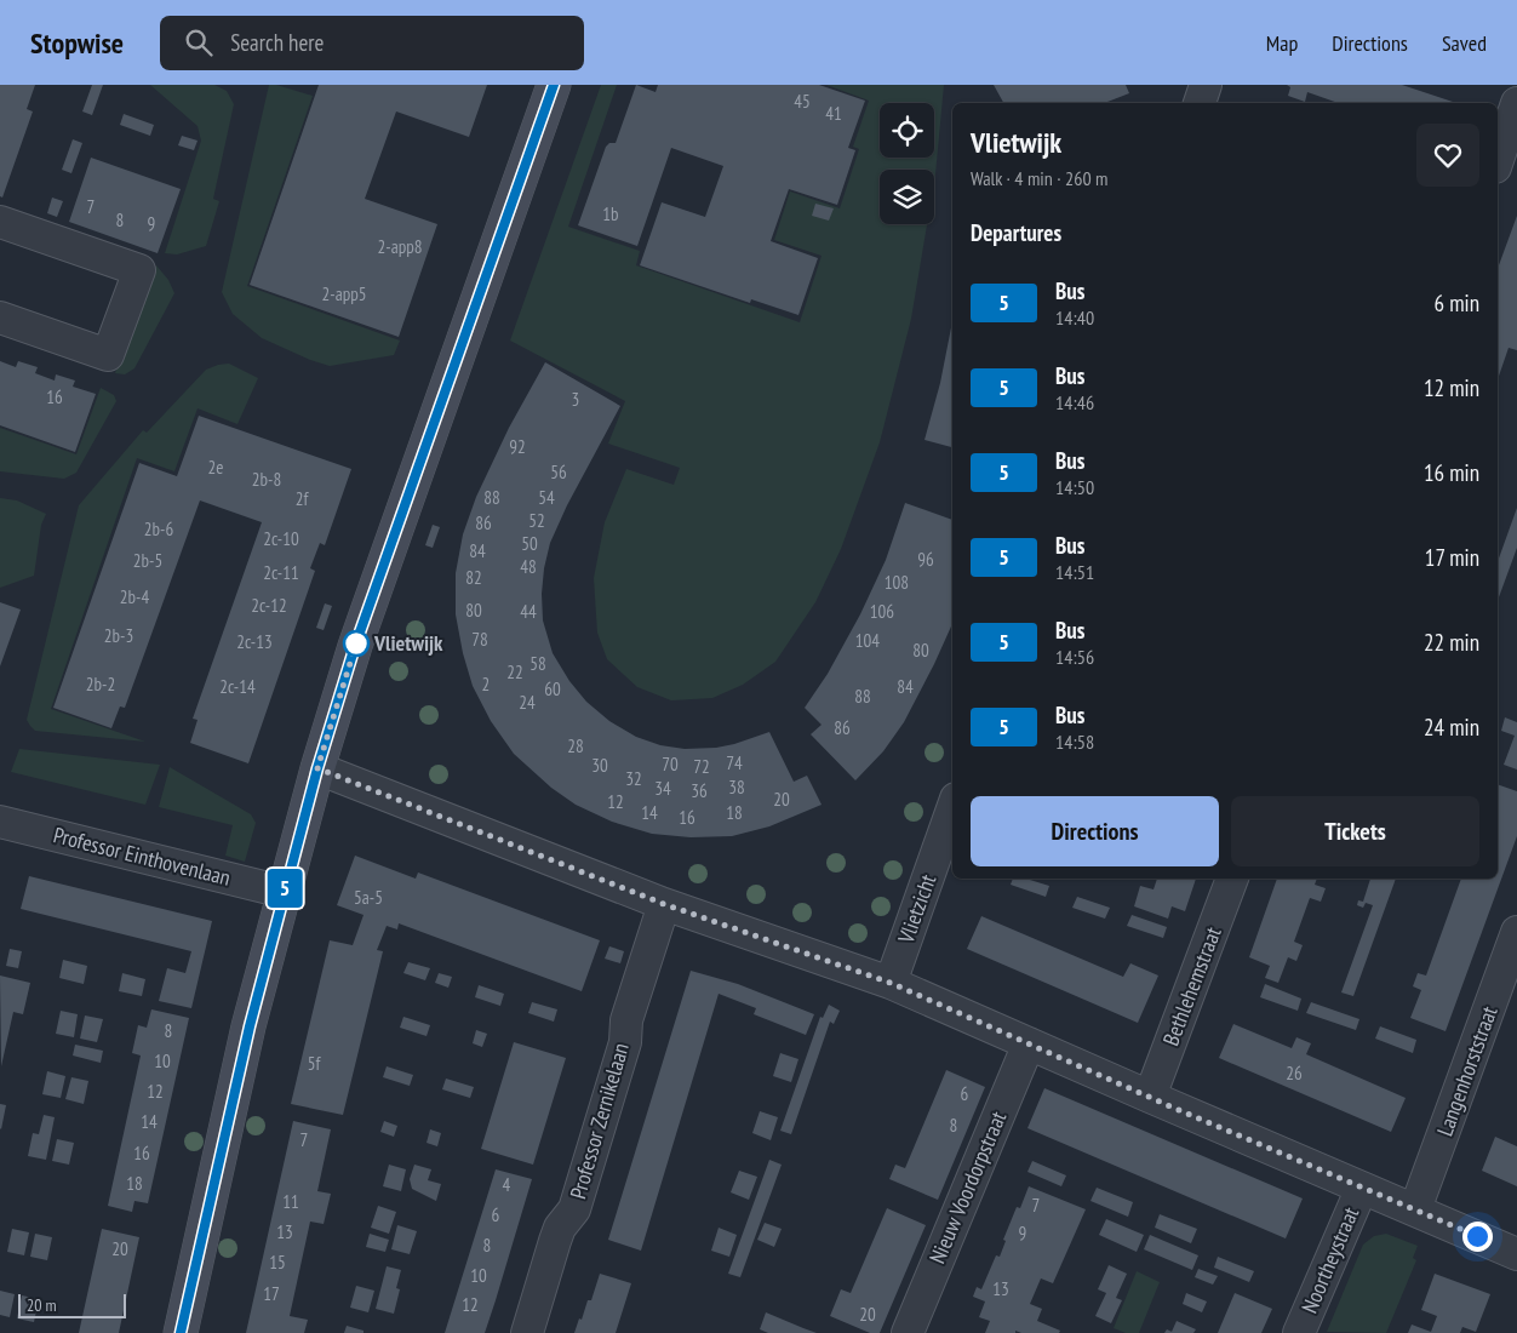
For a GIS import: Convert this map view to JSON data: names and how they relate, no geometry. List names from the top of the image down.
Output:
{
  "streets": {
    "street": [
      "Professor Einthovenlaan",
      "Vlietzicht",
      "Bethlehemstraat",
      "Langenhorststraat",
      "Professor Zernikelaan",
      "Nieuw Voordorpstraat",
      "Noortheystraat"
    ]
  },
  "places": ["Vlietwijk"],
  "lines": ["bus line 5"],
  "house_numbers": [
    "45",
    "41",
    "7",
    "1b",
    "8",
    "9",
    "2-app8",
    "2-app5",
    "16",
    "3",
    "92",
    "2e",
    "56",
    "2b-8",
    "88",
    "54",
    "2f",
    "52",
    "86",
    "2b-6",
    "2c-10",
    "50",
    "84",
    "96",
    "2b-5",
    "48",
    "2c-11",
    "82",
    "108",
    "2b-4",
    "2c-12",
    "80",
    "44",
    "106",
    "2b-3",
    "78",
    "104",
    "2c-13",
    "80",
    "58",
    "22",
    "2b-2",
    "2",
    "2c-14",
    "84",
    "60",
    "88",
    "24",
    "86",
    "28",
    "74",
    "70",
    "30",
    "72",
    "32",
    "38",
    "34",
    "36",
    "20",
    "12",
    "14",
    "18",
    "16",
    "5a-5",
    "8",
    "10",
    "5f",
    "26",
    "12",
    "6",
    "14",
    "8",
    "7",
    "16",
    "18",
    "4",
    "11",
    "7",
    "6",
    "13",
    "9",
    "8",
    "20",
    "15",
    "10",
    "13",
    "17",
    "12",
    "20"
  ],
  "scale_bar": "20 m",
  "page": {
    "header": "Stopwise",
    "search": "Search here",
    "nav": ["Map", "Directions", "Saved"],
    "on_map": "5",
    "heading": [
      ["Vlietwijk", "Walk · 4 min · 260 m"],
      "Departures"
    ],
    "list": [
      {
        "mark": "5",
        "name": "Bus",
        "note": "14:40",
        "value": "6 min"
      },
      {
        "mark": "5",
        "name": "Bus",
        "note": "14:46",
        "value": "12 min"
      },
      {
        "mark": "5",
        "name": "Bus",
        "note": "14:50",
        "value": "16 min"
      },
      {
        "mark": "5",
        "name": "Bus",
        "note": "14:51",
        "value": "17 min"
      },
      {
        "mark": "5",
        "name": "Bus",
        "note": "14:56",
        "value": "22 min"
      },
      {
        "mark": "5",
        "name": "Bus",
        "note": "14:58",
        "value": "24 min"
      }
    ],
    "buttons": ["Directions", "Tickets"],
    "scale": "20 m"
  }
}
